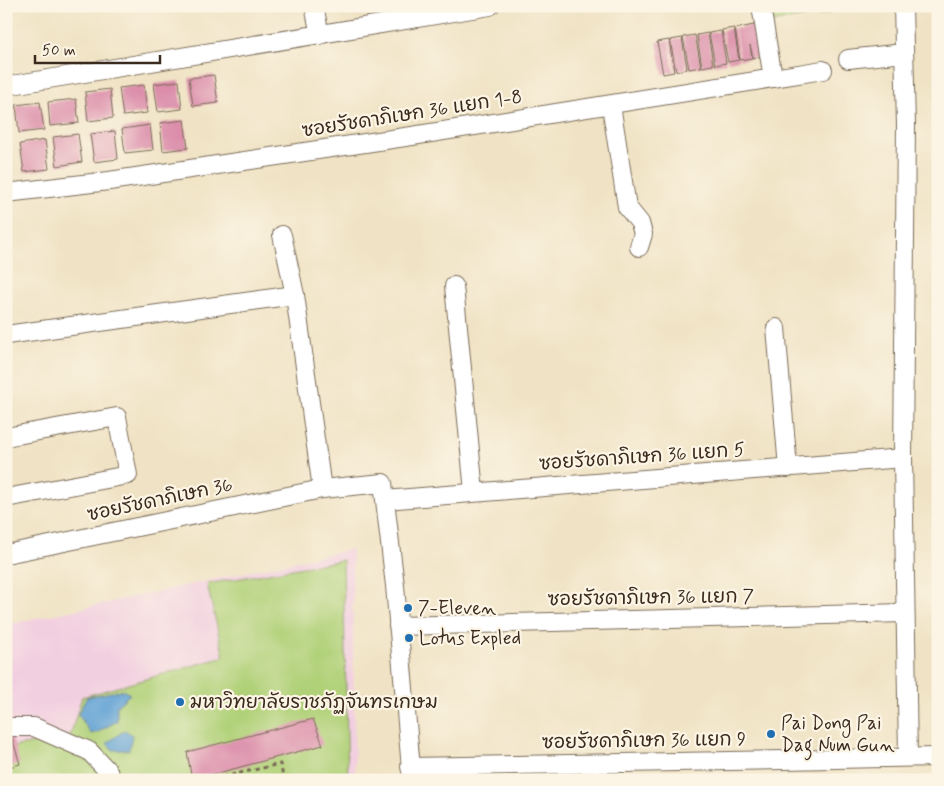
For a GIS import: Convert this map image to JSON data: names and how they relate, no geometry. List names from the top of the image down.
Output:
{
  "streets": {
    "street": [
      "ซอยรัชดาภิเษก 36 แยก 1-8",
      "ซอยรัชดาภิเษก 36 แยก 5",
      "ซอยรัชดาภิเษก 36",
      "ซอยรัชดาภิเษก 36 แยก 7",
      "ซอยรัชดาภิเษก 36 แยก 9"
    ]
  },
  "crossings": [
    ["ซอยรัชดาภิเษก 36 แยก 5", "ซอยรัชดาภิเษก 36"]
  ],
  "places": [
    "7-Eleven",
    "Lotus Expled",
    "มหาวิทยาลัยราชภัฏจันทรเกษม",
    "Pai Dong Pai Dag Num Gun"
  ],
  "scale_bar": "50 m"
}
